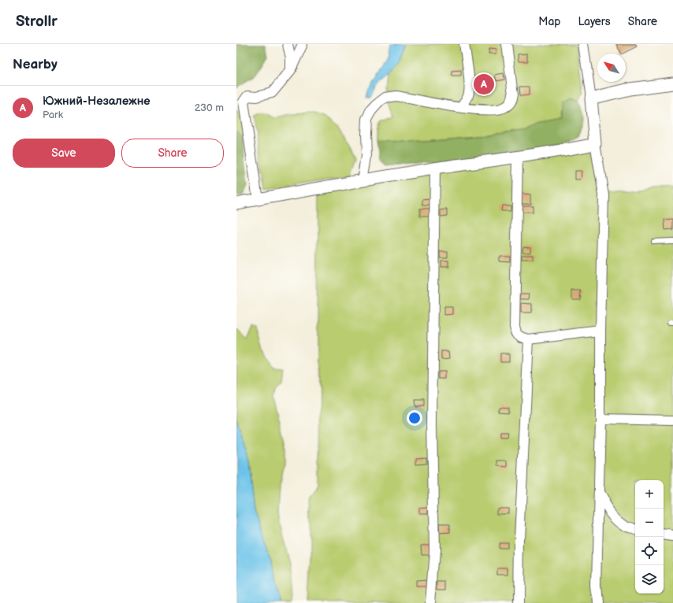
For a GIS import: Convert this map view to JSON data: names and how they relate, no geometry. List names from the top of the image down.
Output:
{
  "north": "top left",
  "page": {
    "header": "Strollr",
    "nav": ["Map", "Layers", "Share"],
    "heading": "Nearby",
    "pins": "A",
    "list": [
      {
        "mark": "A",
        "name": "Южний-Незалежне",
        "note": "Park",
        "value": "230 m"
      }
    ],
    "buttons": ["Save", "Share"],
    "map_buttons": ["+", "−"]
  }
}
